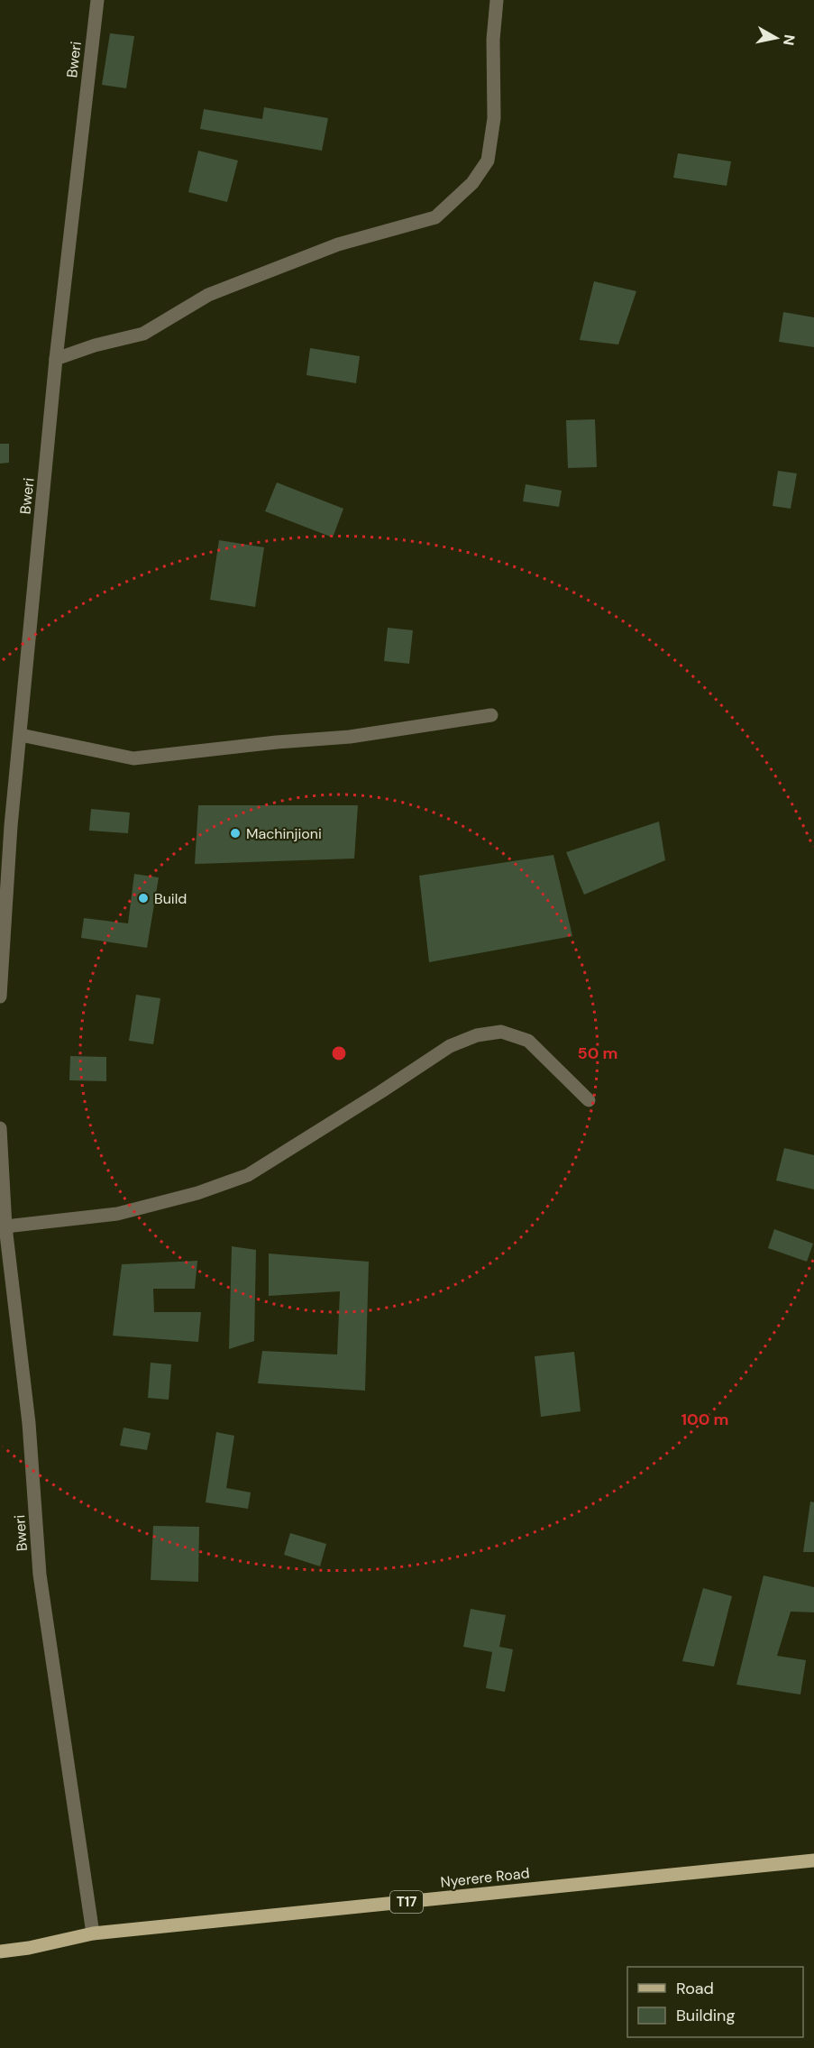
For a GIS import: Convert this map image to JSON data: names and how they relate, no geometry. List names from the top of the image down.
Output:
{
  "streets": {
    "main road": ["Nyerere Road", "T17"],
    "street": ["Bweri"]
  },
  "crossings": [
    ["Bweri", "Nyerere Road"]
  ],
  "places": ["Machinjioni", "Build"],
  "legend": ["Road", "Building"],
  "north": "right",
  "rings": ["50 m", "100 m"]
}
